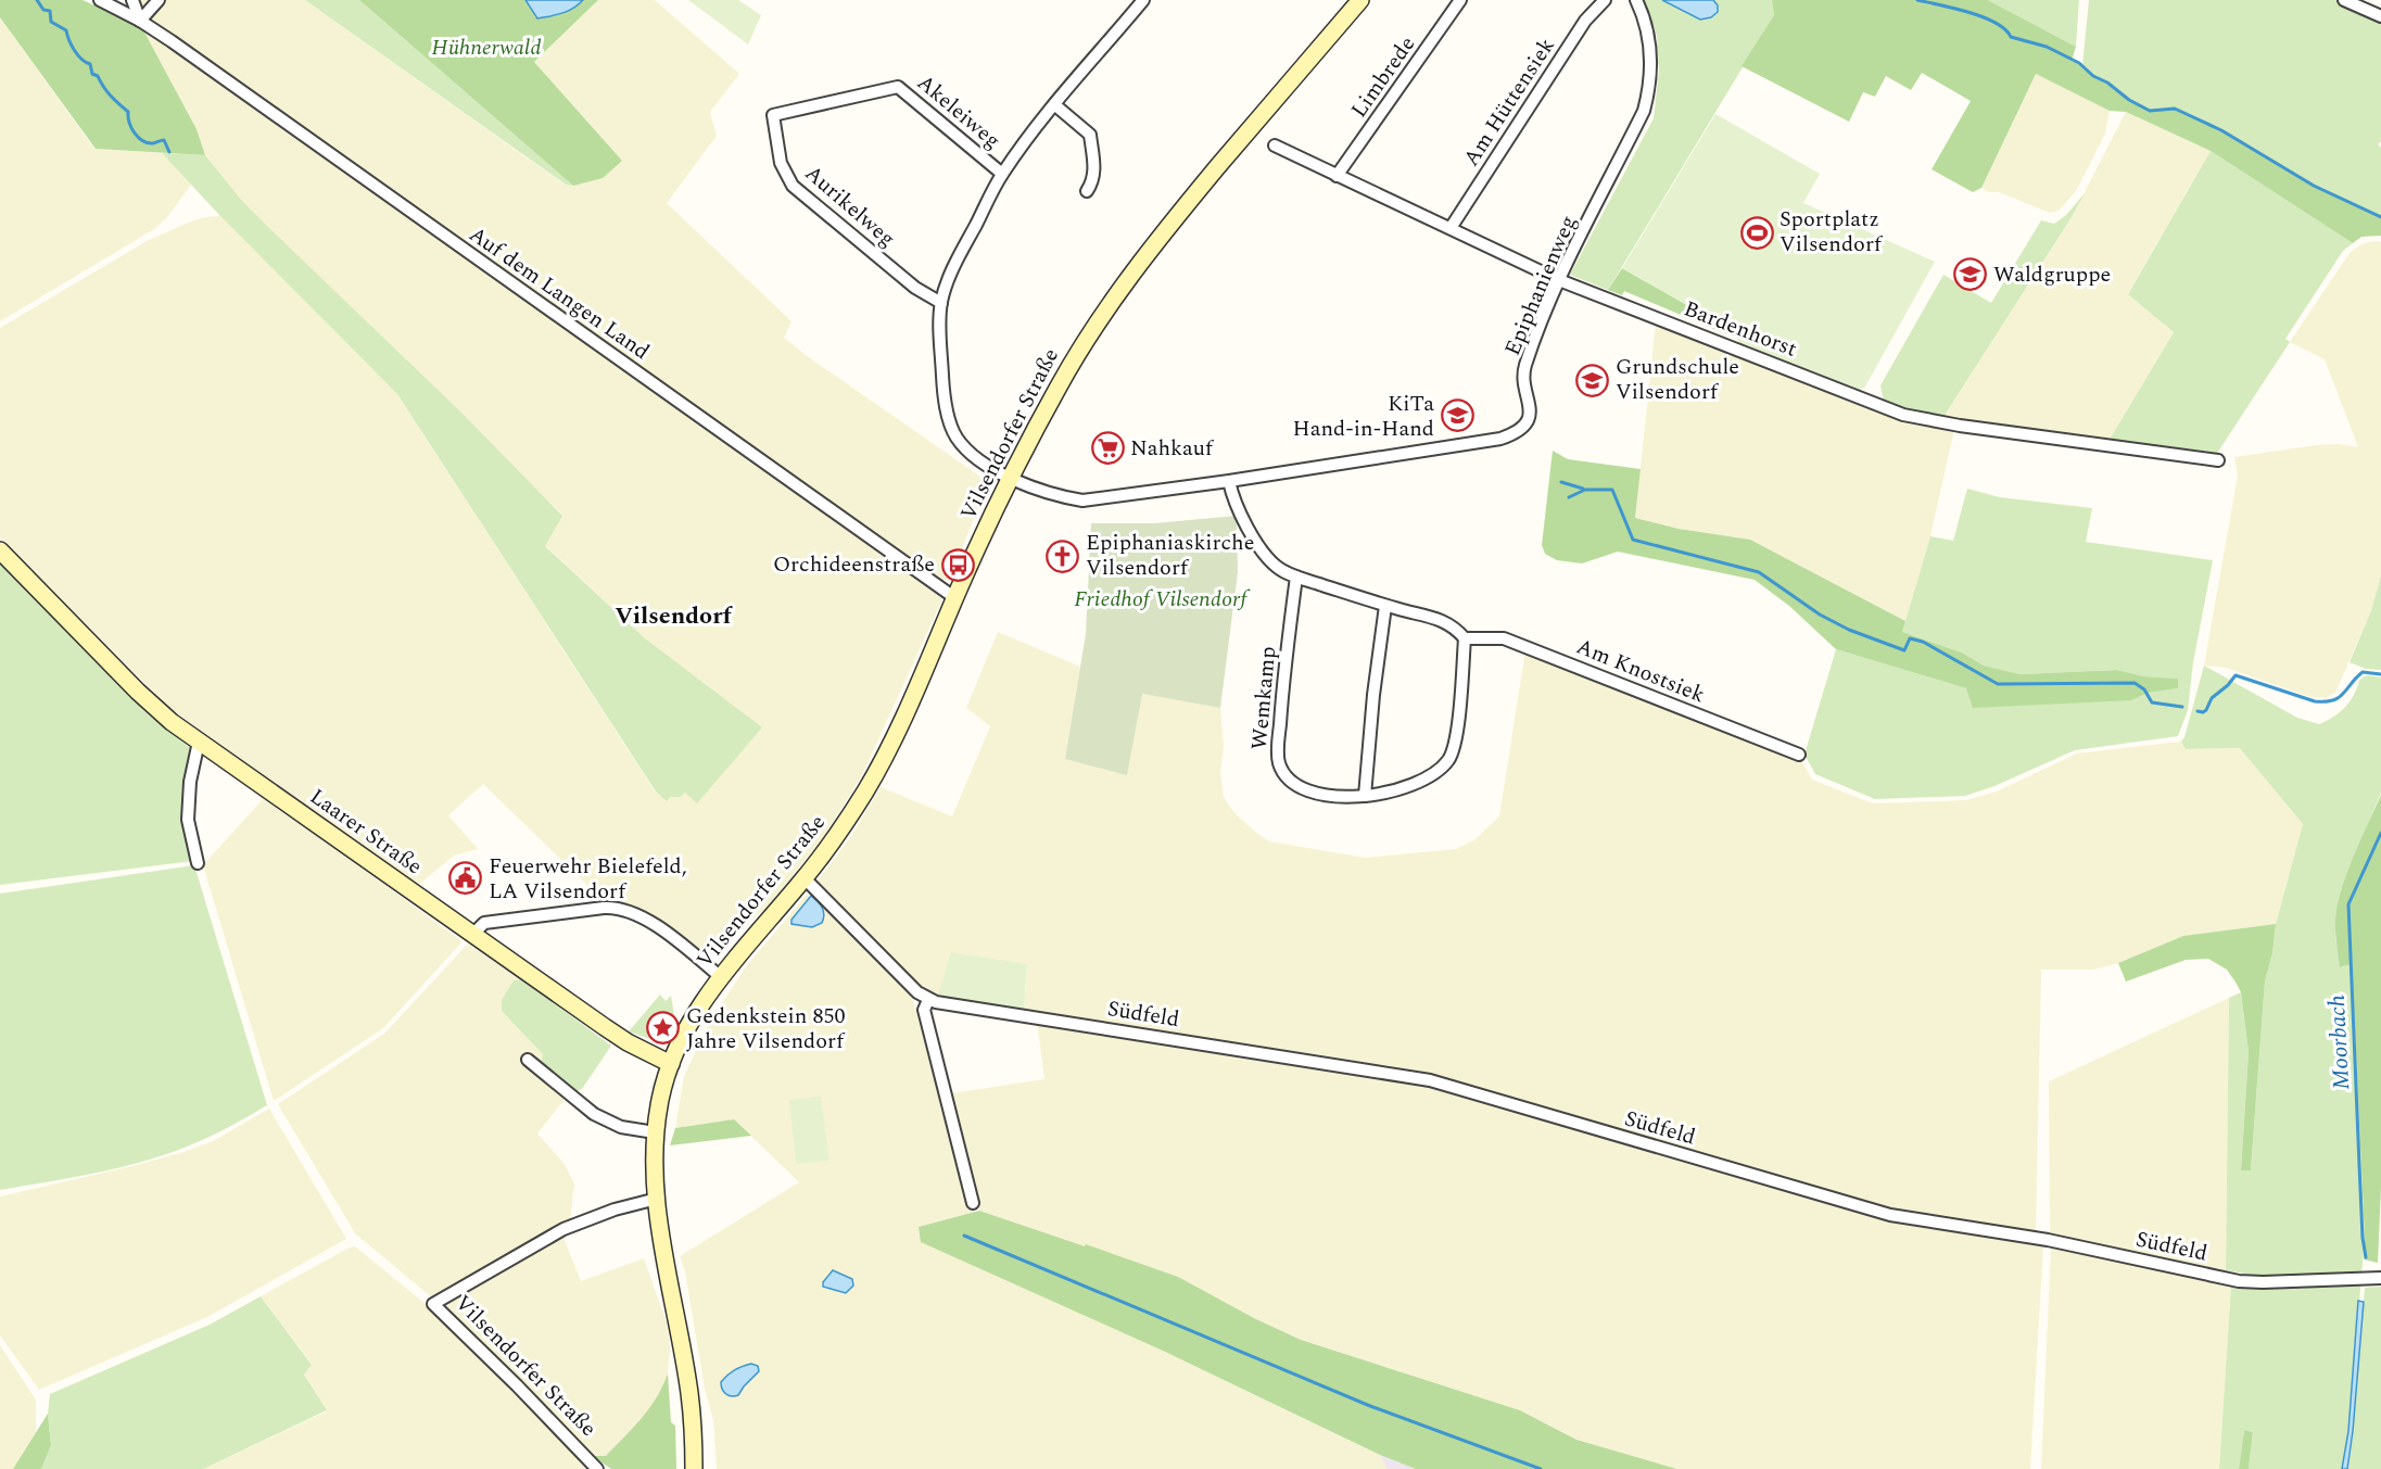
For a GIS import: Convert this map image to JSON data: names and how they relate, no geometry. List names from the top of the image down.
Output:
{
  "streets": {
    "main road": ["Vilsendorfer Straße", "Laarer Straße"],
    "street": [
      "Limbrede",
      "Am Hüttensiek",
      "Akeleiweg",
      "Aurikelweg",
      "Epiphanienweg",
      "Auf dem Langen Land",
      "Bardenhorst",
      "Am Knostsiek",
      "Wemkamp",
      "Südfeld"
    ]
  },
  "crossings": [
    ["Limbrede", "Bardenhorst"],
    ["Am Hüttensiek", "Bardenhorst"],
    ["Akeleiweg", "Aurikelweg"],
    ["Epiphanienweg", "Bardenhorst"],
    ["Epiphanienweg", "Vilsendorfer Straße"],
    ["Auf dem Langen Land", "Vilsendorfer Straße"],
    ["Vilsendorfer Straße", "Laarer Straße"],
    ["Am Knostsiek", "Wemkamp"]
  ],
  "districts": ["Vilsendorf"],
  "water": ["Moorbach"],
  "parks": ["Hühnerwald", "Friedhof Vilsendorf"],
  "places": {
    "sports": ["Sportplatz Vilsendorf"],
    "school or university": ["Waldgruppe", "Grundschule Vilsendorf", "KiTa Hand-in-Hand"],
    "supermarket": ["Nahkauf"],
    "church": ["Epiphaniaskirche Vilsendorf"],
    "bus stop": ["Orchideenstraße"],
    "public building": ["Feuerwehr Bielefeld, LA Vilsendorf"],
    "place": ["Gedenkstein 850 Jahre Vilsendorf"]
  }
}
